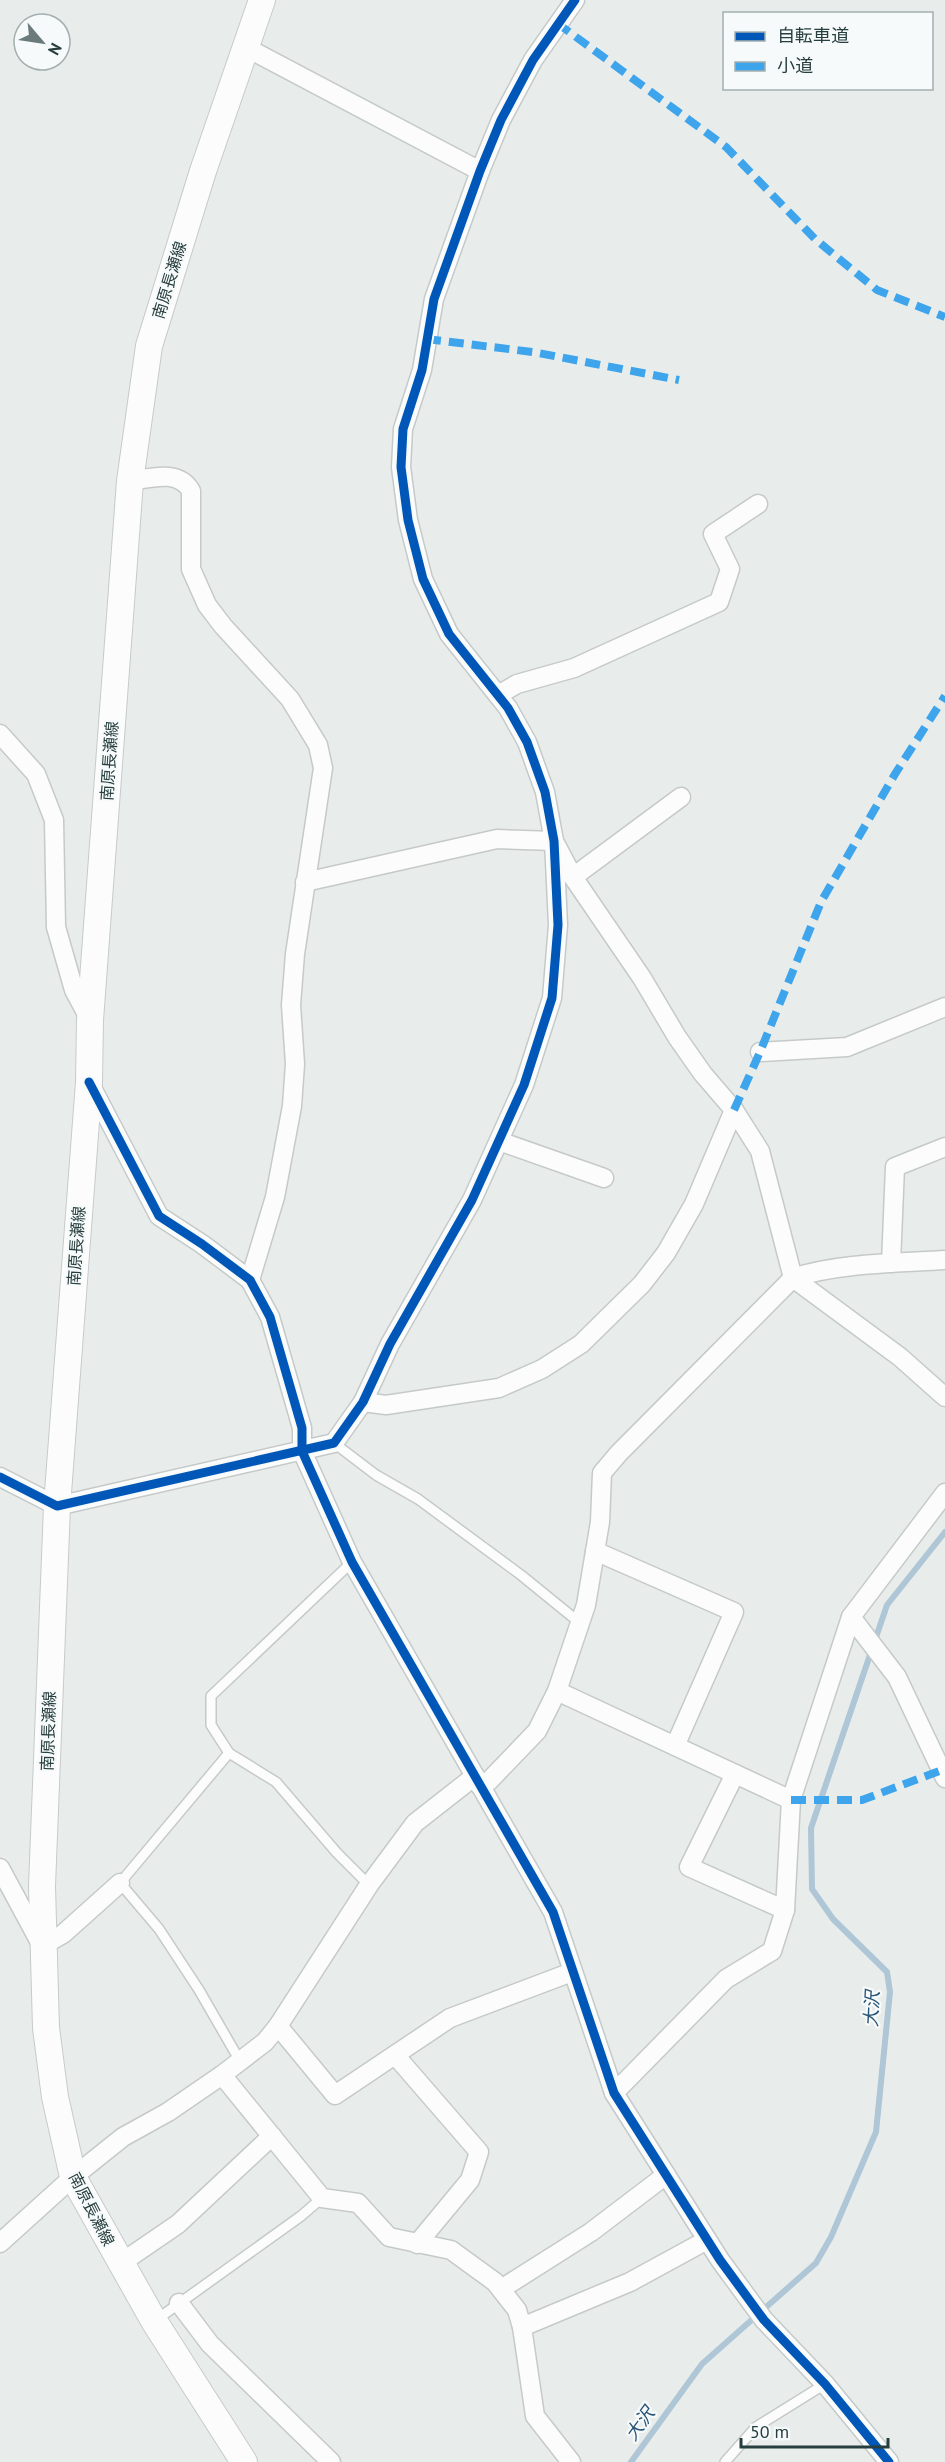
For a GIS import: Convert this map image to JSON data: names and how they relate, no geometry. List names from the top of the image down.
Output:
{
  "streets": {
    "main road": ["南原長瀬線"]
  },
  "water": ["大沢"],
  "legend": ["自転車道", "小道"],
  "scale_bar": "50 m",
  "north": "bottom right"
}
